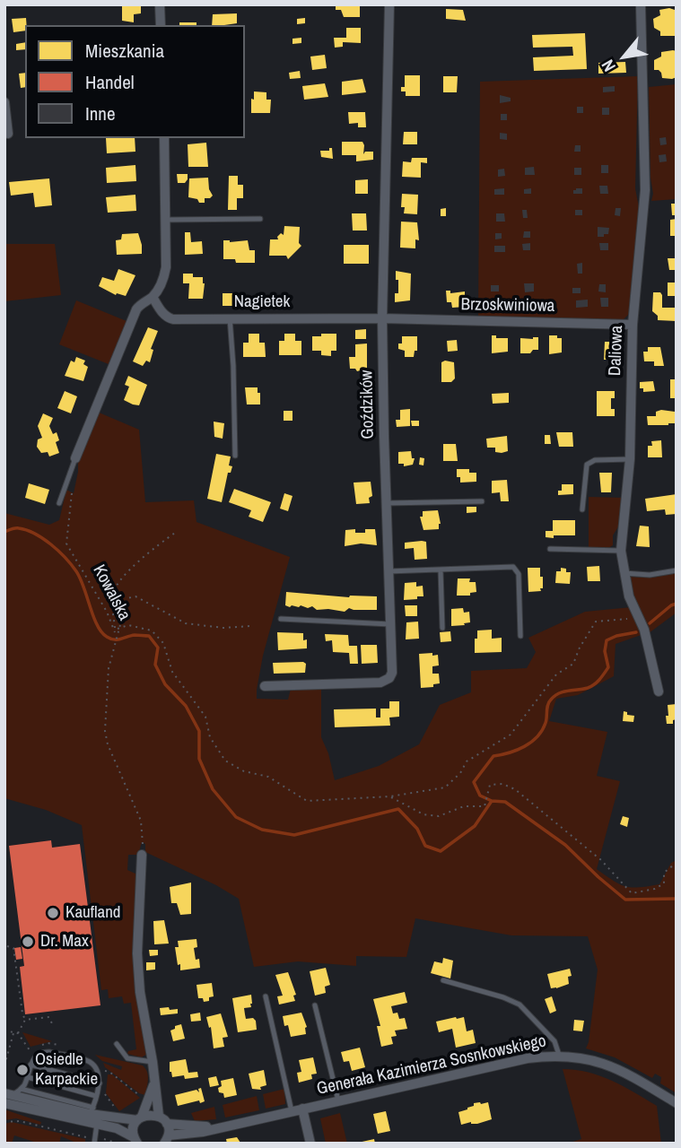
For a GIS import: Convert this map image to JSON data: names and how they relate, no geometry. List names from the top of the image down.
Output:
{
  "streets": {
    "street": [
      "Nagietek",
      "Brzoskwiniowa",
      "Daliowa",
      "Goździków",
      "Generała Kazimierza Sosnkowskiego"
    ],
    "path": ["Kowalska"]
  },
  "crossings": [
    ["Nagietek", "Brzoskwiniowa"],
    ["Nagietek", "Goździków"],
    ["Brzoskwiniowa", "Daliowa"],
    ["Brzoskwiniowa", "Goździków"]
  ],
  "places": ["Kaufland", "Dr. Max", "Osiedle Karpackie"],
  "legend": ["Mieszkania", "Handel", "Inne"],
  "north": "bottom left"
}
